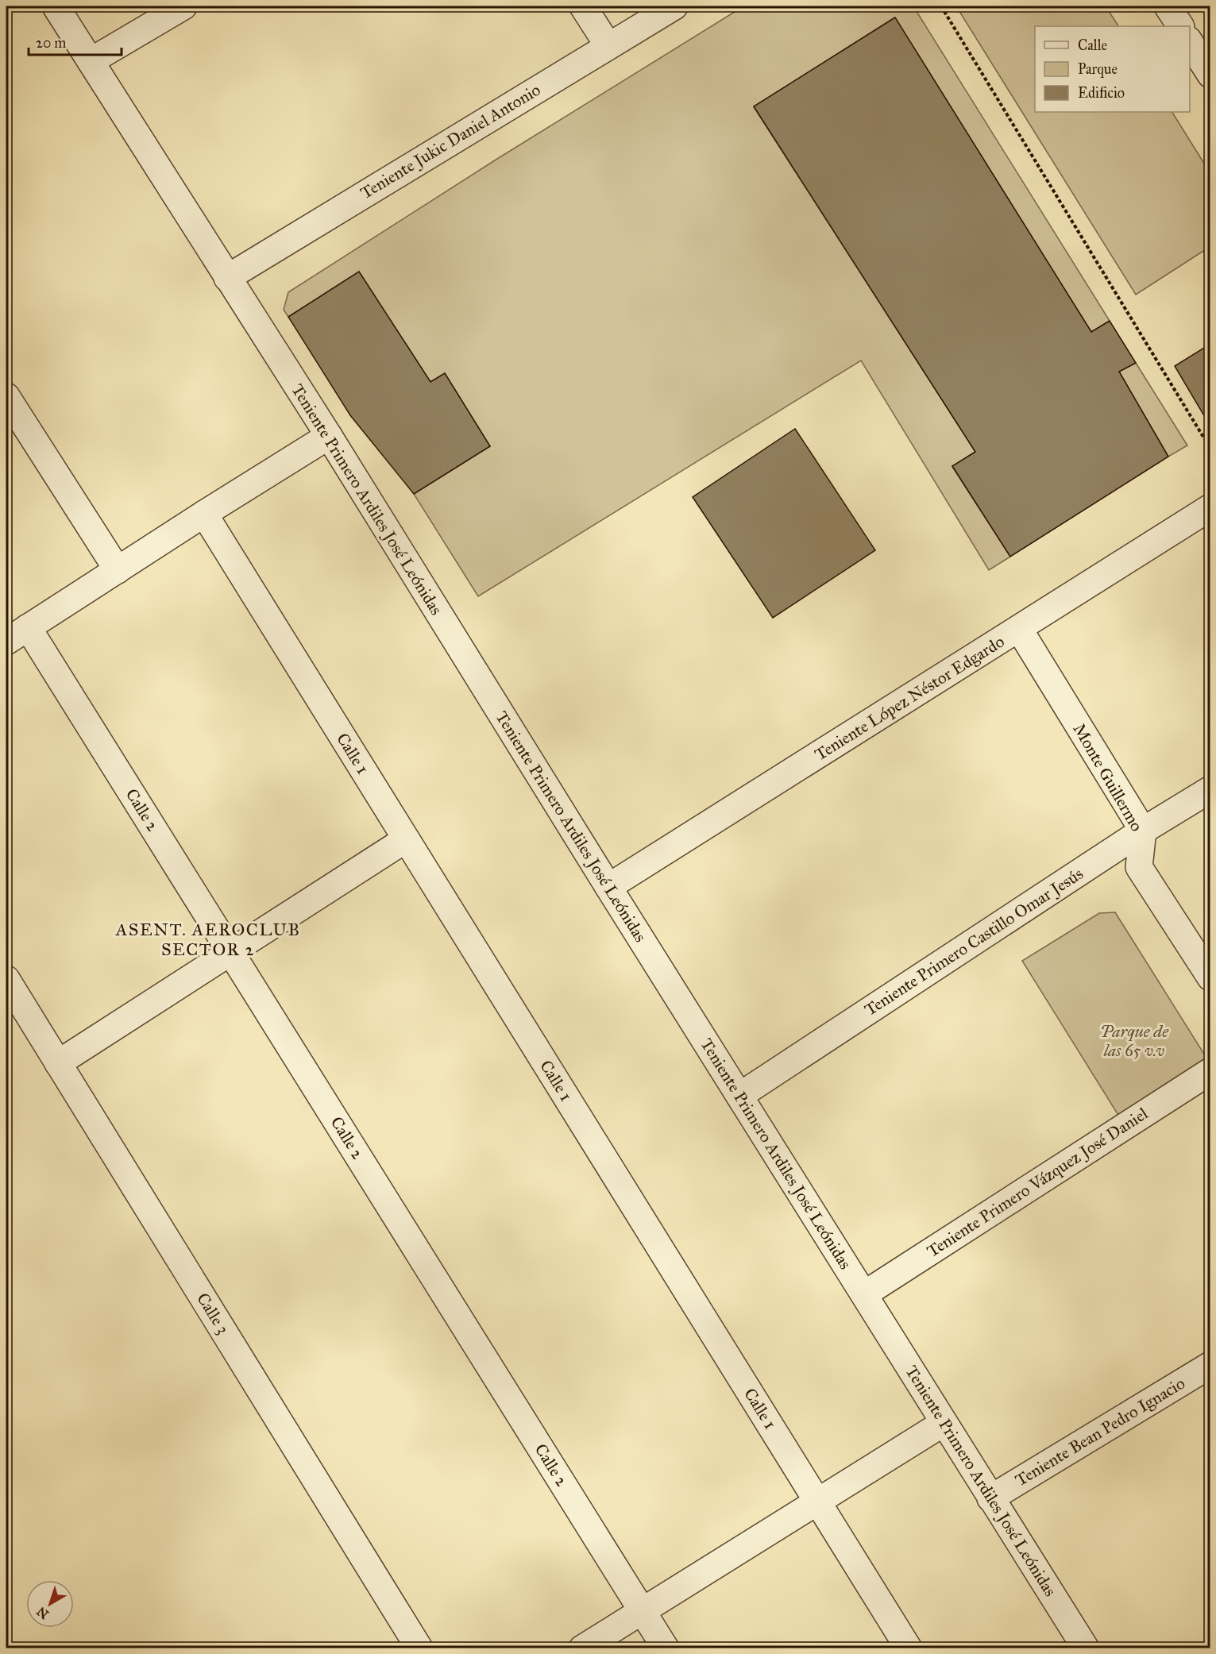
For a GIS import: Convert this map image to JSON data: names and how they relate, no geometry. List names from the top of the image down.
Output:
{
  "streets": {
    "street": [
      "Teniente Jukic Daniel Antonio",
      "Teniente Primero Ardiles José Leónidas",
      "Teniente López Néstor Edgardo",
      "Calle 1",
      "Monte Guillermo",
      "Calle 2",
      "Teniente Primero Castillo Omar Jesús",
      "Teniente Primero Vázquez José Daniel",
      "Calle 3",
      "Teniente Bean Pedro Ignacio"
    ]
  },
  "crossings": [
    ["Teniente Jukic Daniel Antonio", "Teniente Primero Ardiles José Leónidas"],
    ["Teniente Primero Ardiles José Leónidas", "Teniente López Néstor Edgardo"],
    ["Teniente Primero Ardiles José Leónidas", "Teniente Primero Castillo Omar Jesús"],
    ["Teniente Primero Ardiles José Leónidas", "Teniente Primero Vázquez José Daniel"],
    ["Teniente Primero Ardiles José Leónidas", "Teniente Bean Pedro Ignacio"],
    ["Teniente López Néstor Edgardo", "Monte Guillermo"],
    ["Monte Guillermo", "Teniente Primero Castillo Omar Jesús"]
  ],
  "districts": ["ASENT. AEROCLUB SECTOR 2"],
  "parks": ["Parque de las 65 v.v"],
  "legend": ["Calle", "Parque", "Edificio"],
  "scale_bar": "20 m",
  "north": "bottom left"
}
